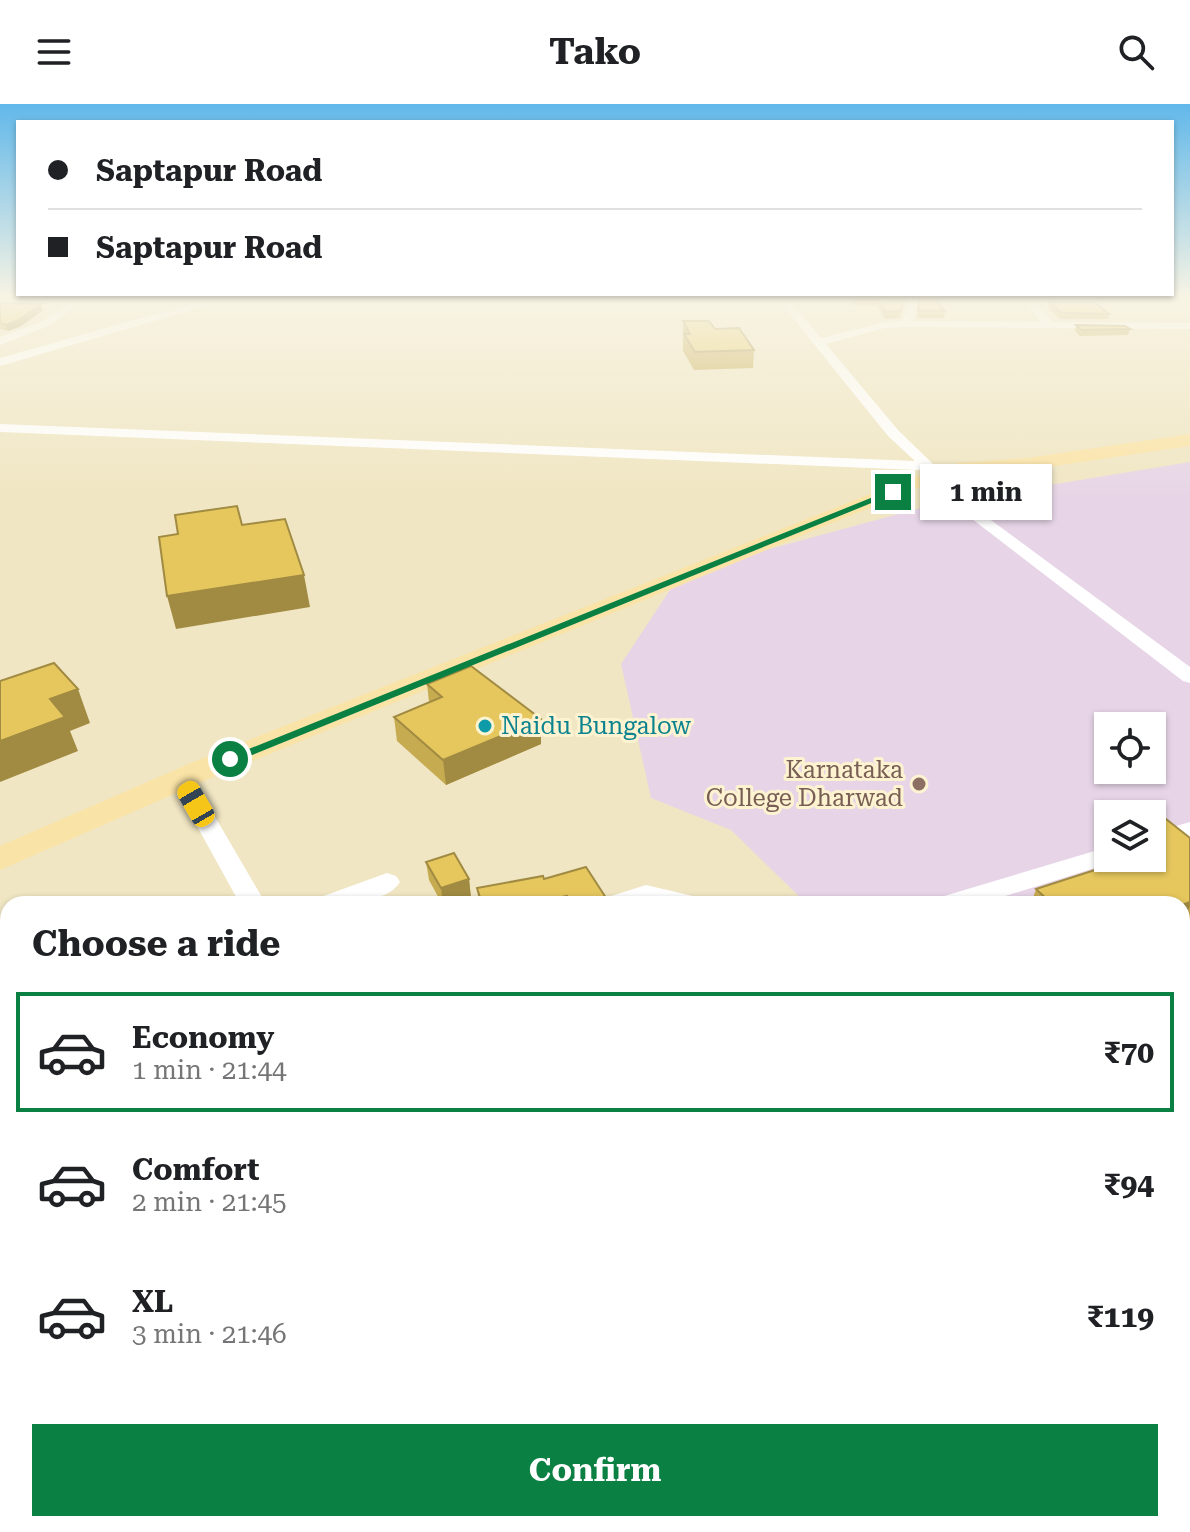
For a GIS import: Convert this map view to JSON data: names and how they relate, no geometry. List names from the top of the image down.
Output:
{
  "places": ["Naidu Bungalow", "Karnataka College Dharwad"],
  "page": {
    "header": "Tako",
    "banner": ["Saptapur Road", "Saptapur Road"],
    "bubble": "1 min",
    "heading": "Choose a ride",
    "list": [
      {
        "name": "Economy",
        "note": "1 min · 21:44",
        "value": "₹70"
      },
      {
        "name": "Comfort",
        "note": "2 min · 21:45",
        "value": "₹94"
      },
      {
        "name": "XL",
        "note": "3 min · 21:46",
        "value": "₹119"
      }
    ],
    "buttons": "Confirm"
  }
}
